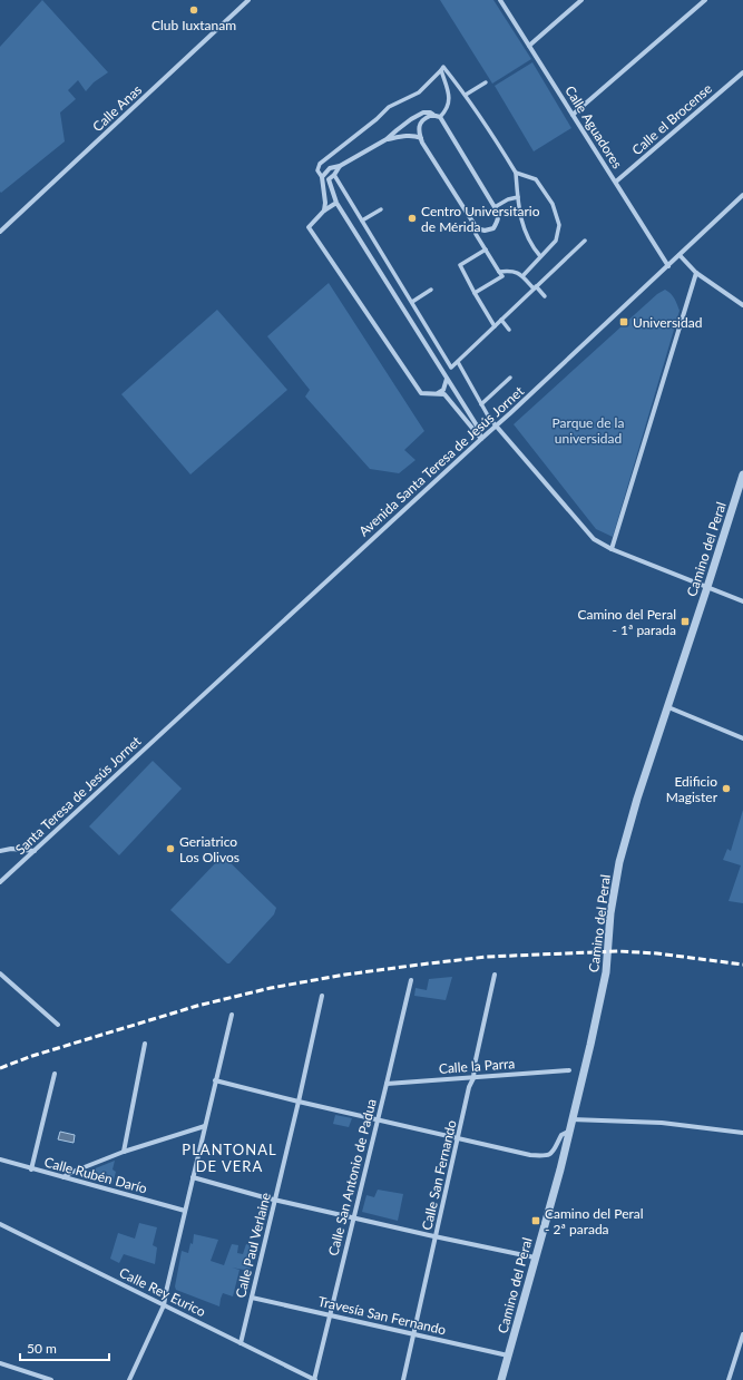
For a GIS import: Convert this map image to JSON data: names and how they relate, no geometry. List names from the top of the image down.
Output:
{
  "streets": {
    "street": [
      "Calle Anas",
      "Calle el Brocense",
      "Calle Aguadores",
      "Avenida Santa Teresa de Jesús Jornet",
      "Camino del Peral",
      "Santa Teresa de Jesús Jornet",
      "Calle la Parra",
      "Calle Rubén Darío",
      "Calle San Fernando",
      "Calle San Antonio de Padua",
      "Calle Paul Verlaine",
      "Calle Rey Eurico",
      "Travesía San Fernando"
    ]
  },
  "crossings": [
    ["Calle el Brocense", "Calle Aguadores"],
    ["Calle Aguadores", "Avenida Santa Teresa de Jesús Jornet"],
    ["Avenida Santa Teresa de Jesús Jornet", "Santa Teresa de Jesús Jornet"],
    ["Camino del Peral", "Travesía San Fernando"],
    ["Calle la Parra", "Calle San Fernando"],
    ["Calle la Parra", "Calle San Antonio de Padua"],
    ["Calle San Fernando", "Travesía San Fernando"],
    ["Calle San Antonio de Padua", "Calle Rey Eurico"],
    ["Calle San Antonio de Padua", "Travesía San Fernando"],
    ["Calle Paul Verlaine", "Calle Rey Eurico"],
    ["Calle Paul Verlaine", "Travesía San Fernando"]
  ],
  "districts": ["PLANTONAL DE VERA"],
  "parks": ["Parque de la universidad"],
  "places": {
    "other": [
      "Club Iuxtanam",
      "Centro Universitario de Mérida",
      "Edificio Magister",
      "Geriatrico Los Olivos"
    ],
    "transit": ["Universidad", "Camino del Peral - 1ª parada", "Camino del Peral - 2ª parada"]
  },
  "scale_bar": "50 m"
}
